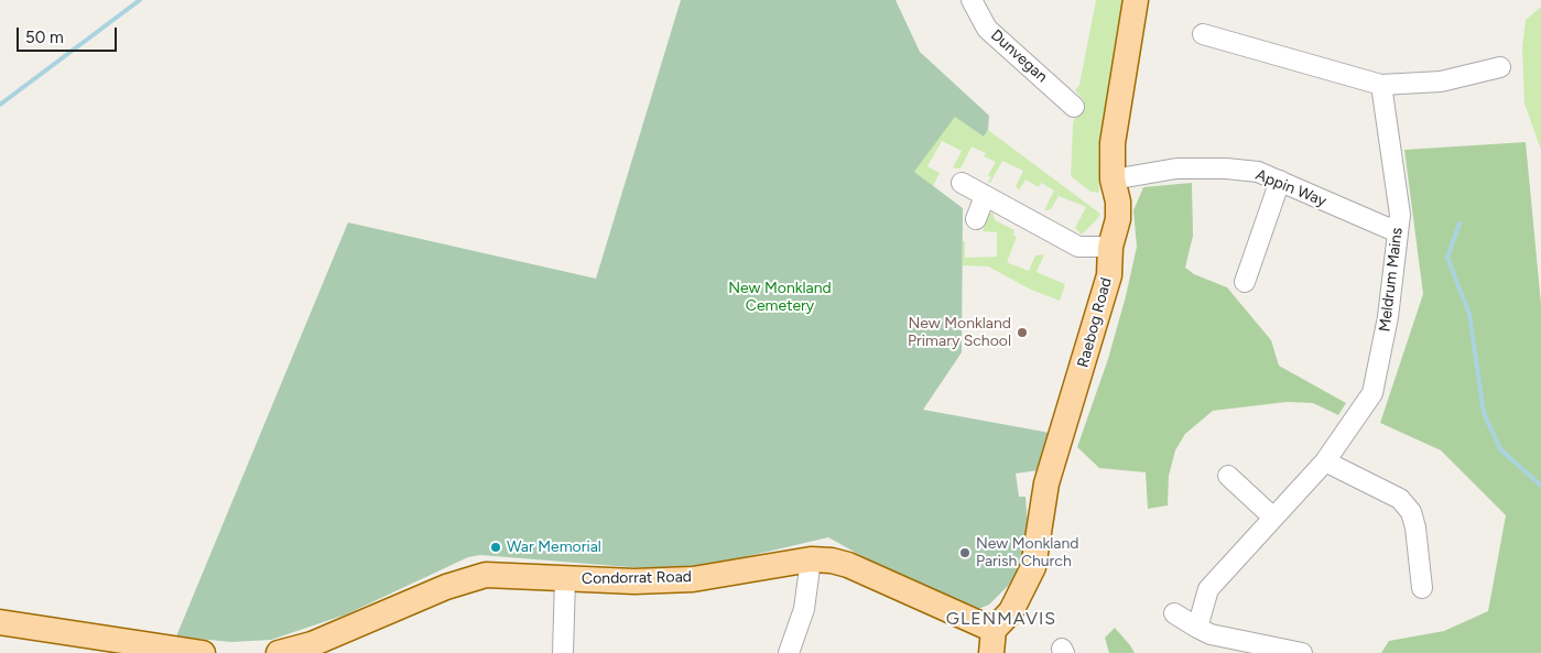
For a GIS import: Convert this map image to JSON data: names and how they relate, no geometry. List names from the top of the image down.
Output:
{
  "streets": {
    "main road": ["Raebog Road", "Condorrat Road"],
    "street": ["Dunvegan", "Appin Way", "Meldrum Mains"]
  },
  "crossings": [
    ["Appin Way", "Meldrum Mains"],
    ["Appin Way", "Raebog Road"],
    ["Raebog Road", "Condorrat Road"]
  ],
  "districts": ["GLENMAVIS"],
  "parks": ["New Monkland Cemetery"],
  "places": ["New Monkland Primary School", "War Memorial", "New Monkland Parish Church"],
  "scale_bar": "50 m"
}
